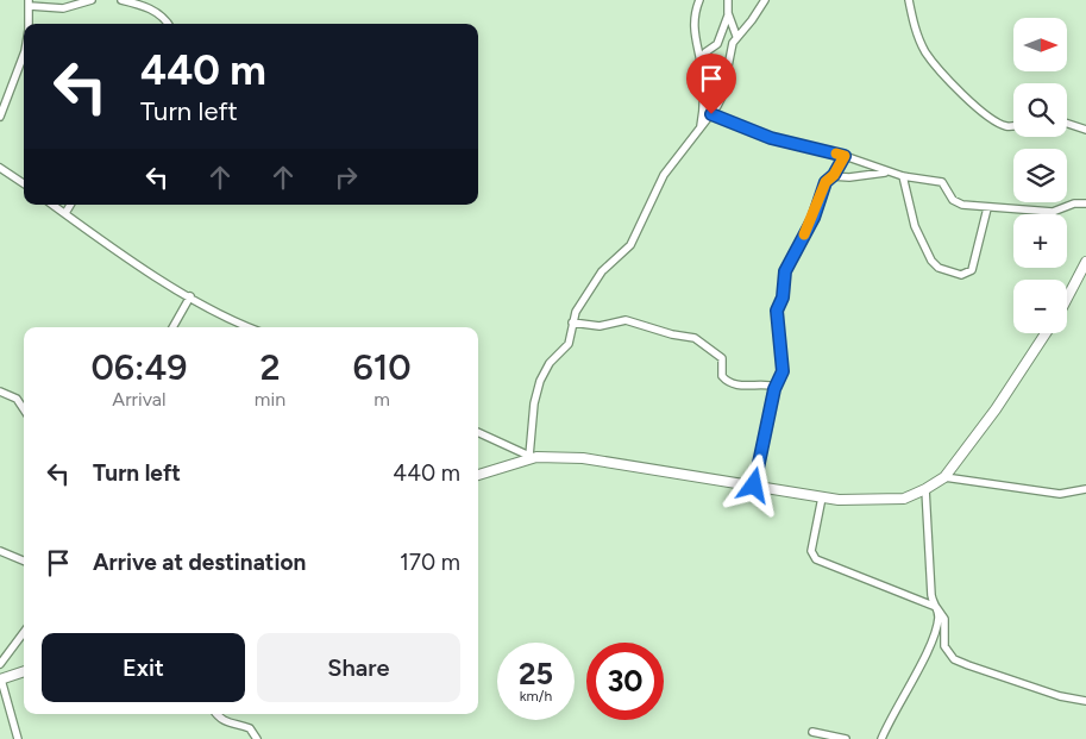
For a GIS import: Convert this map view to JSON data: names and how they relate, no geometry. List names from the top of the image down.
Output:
{
  "north": "right",
  "page": {
    "map_buttons": ["+", "−"],
    "turn": ["440 m", "Turn left"],
    "eta": [
      "06:49",
      "Arrival",
      "2",
      "min",
      "610",
      "m"
    ],
    "list": [
      {
        "name": "Turn left",
        "value": "440 m"
      },
      {
        "name": "Arrive at destination",
        "value": "170 m"
      }
    ],
    "buttons": ["Exit", "Share"],
    "speed": "25 km/h",
    "limit": "30"
  }
}
